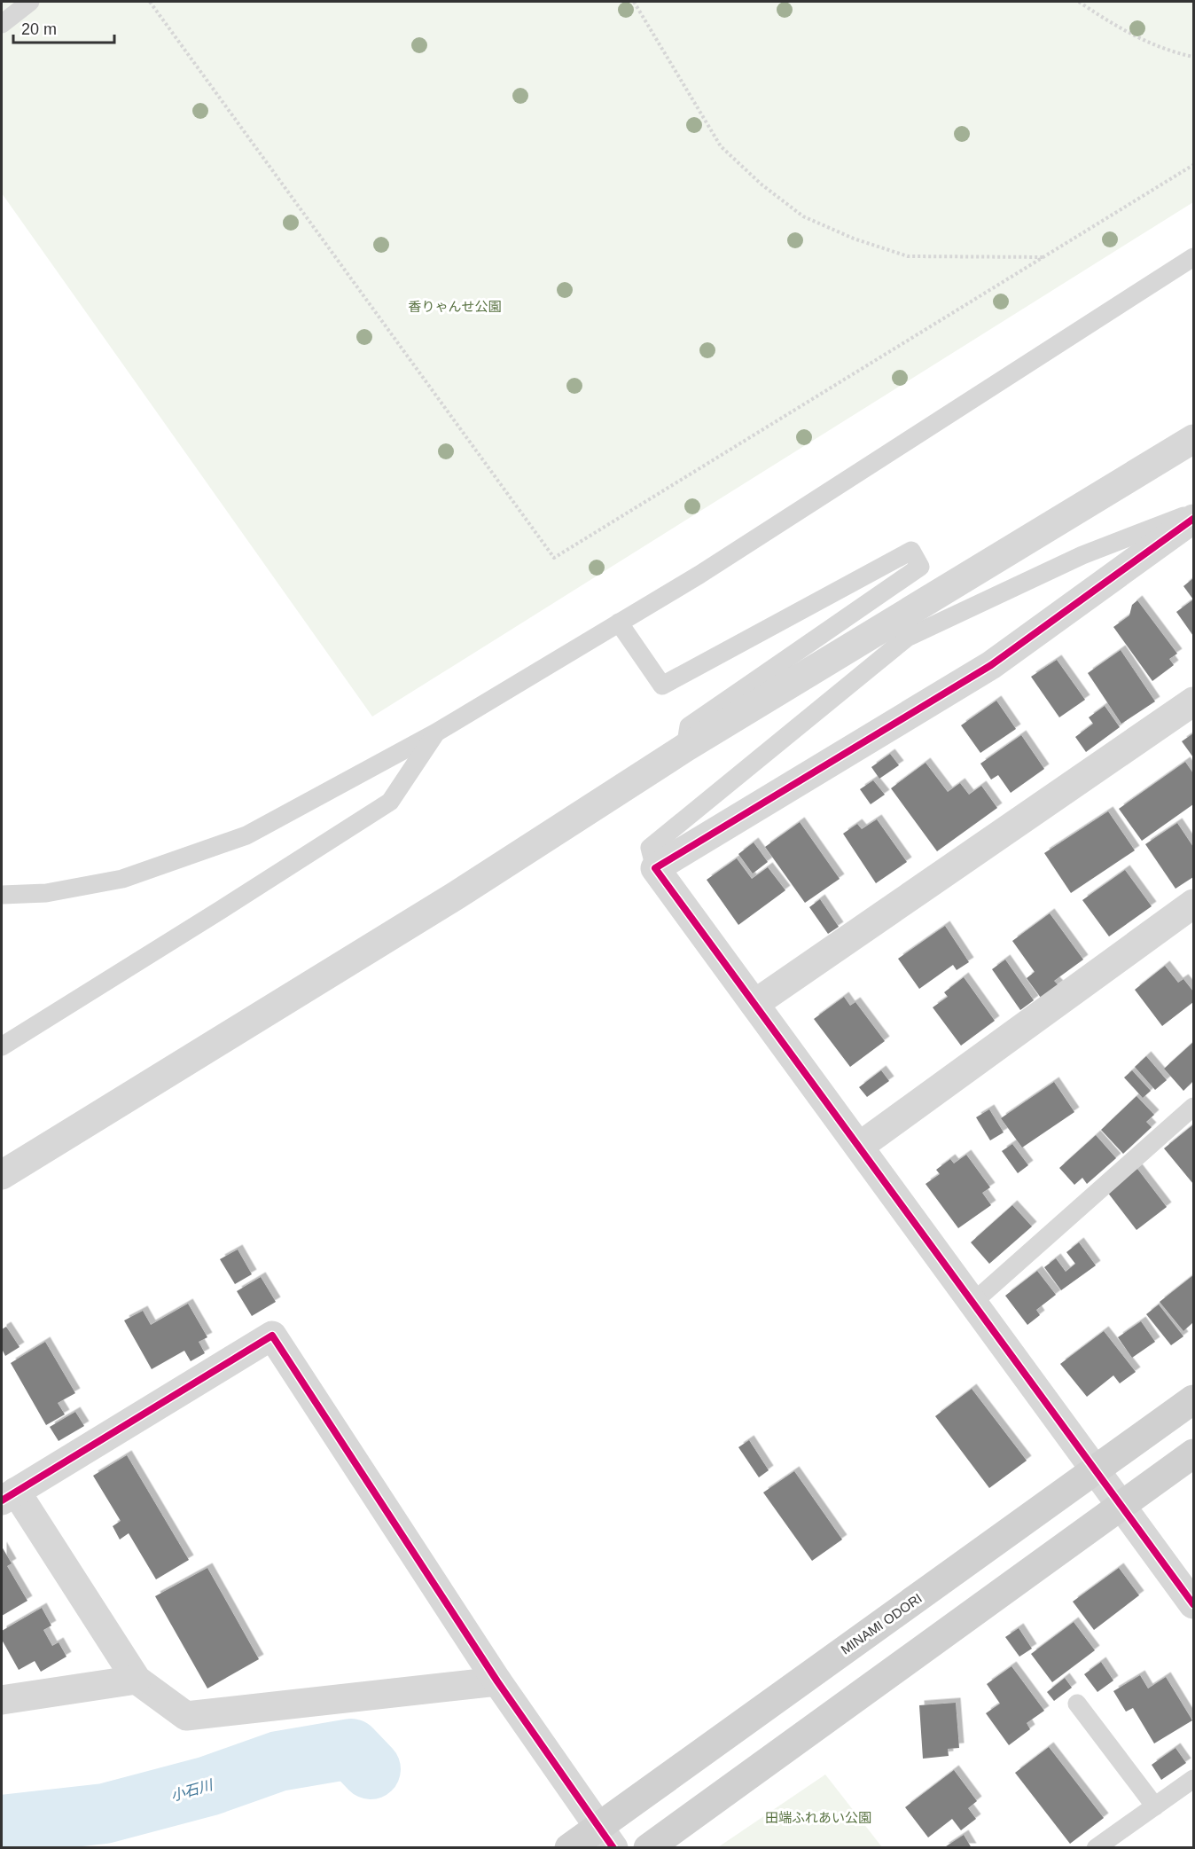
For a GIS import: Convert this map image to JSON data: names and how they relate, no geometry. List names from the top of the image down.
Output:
{
  "streets": {
    "street": ["MINAMI ODORI"]
  },
  "water": ["小石川"],
  "parks": ["香りゃんせ公園", "田端ふれあい公園"],
  "scale_bar": "20 m"
}
